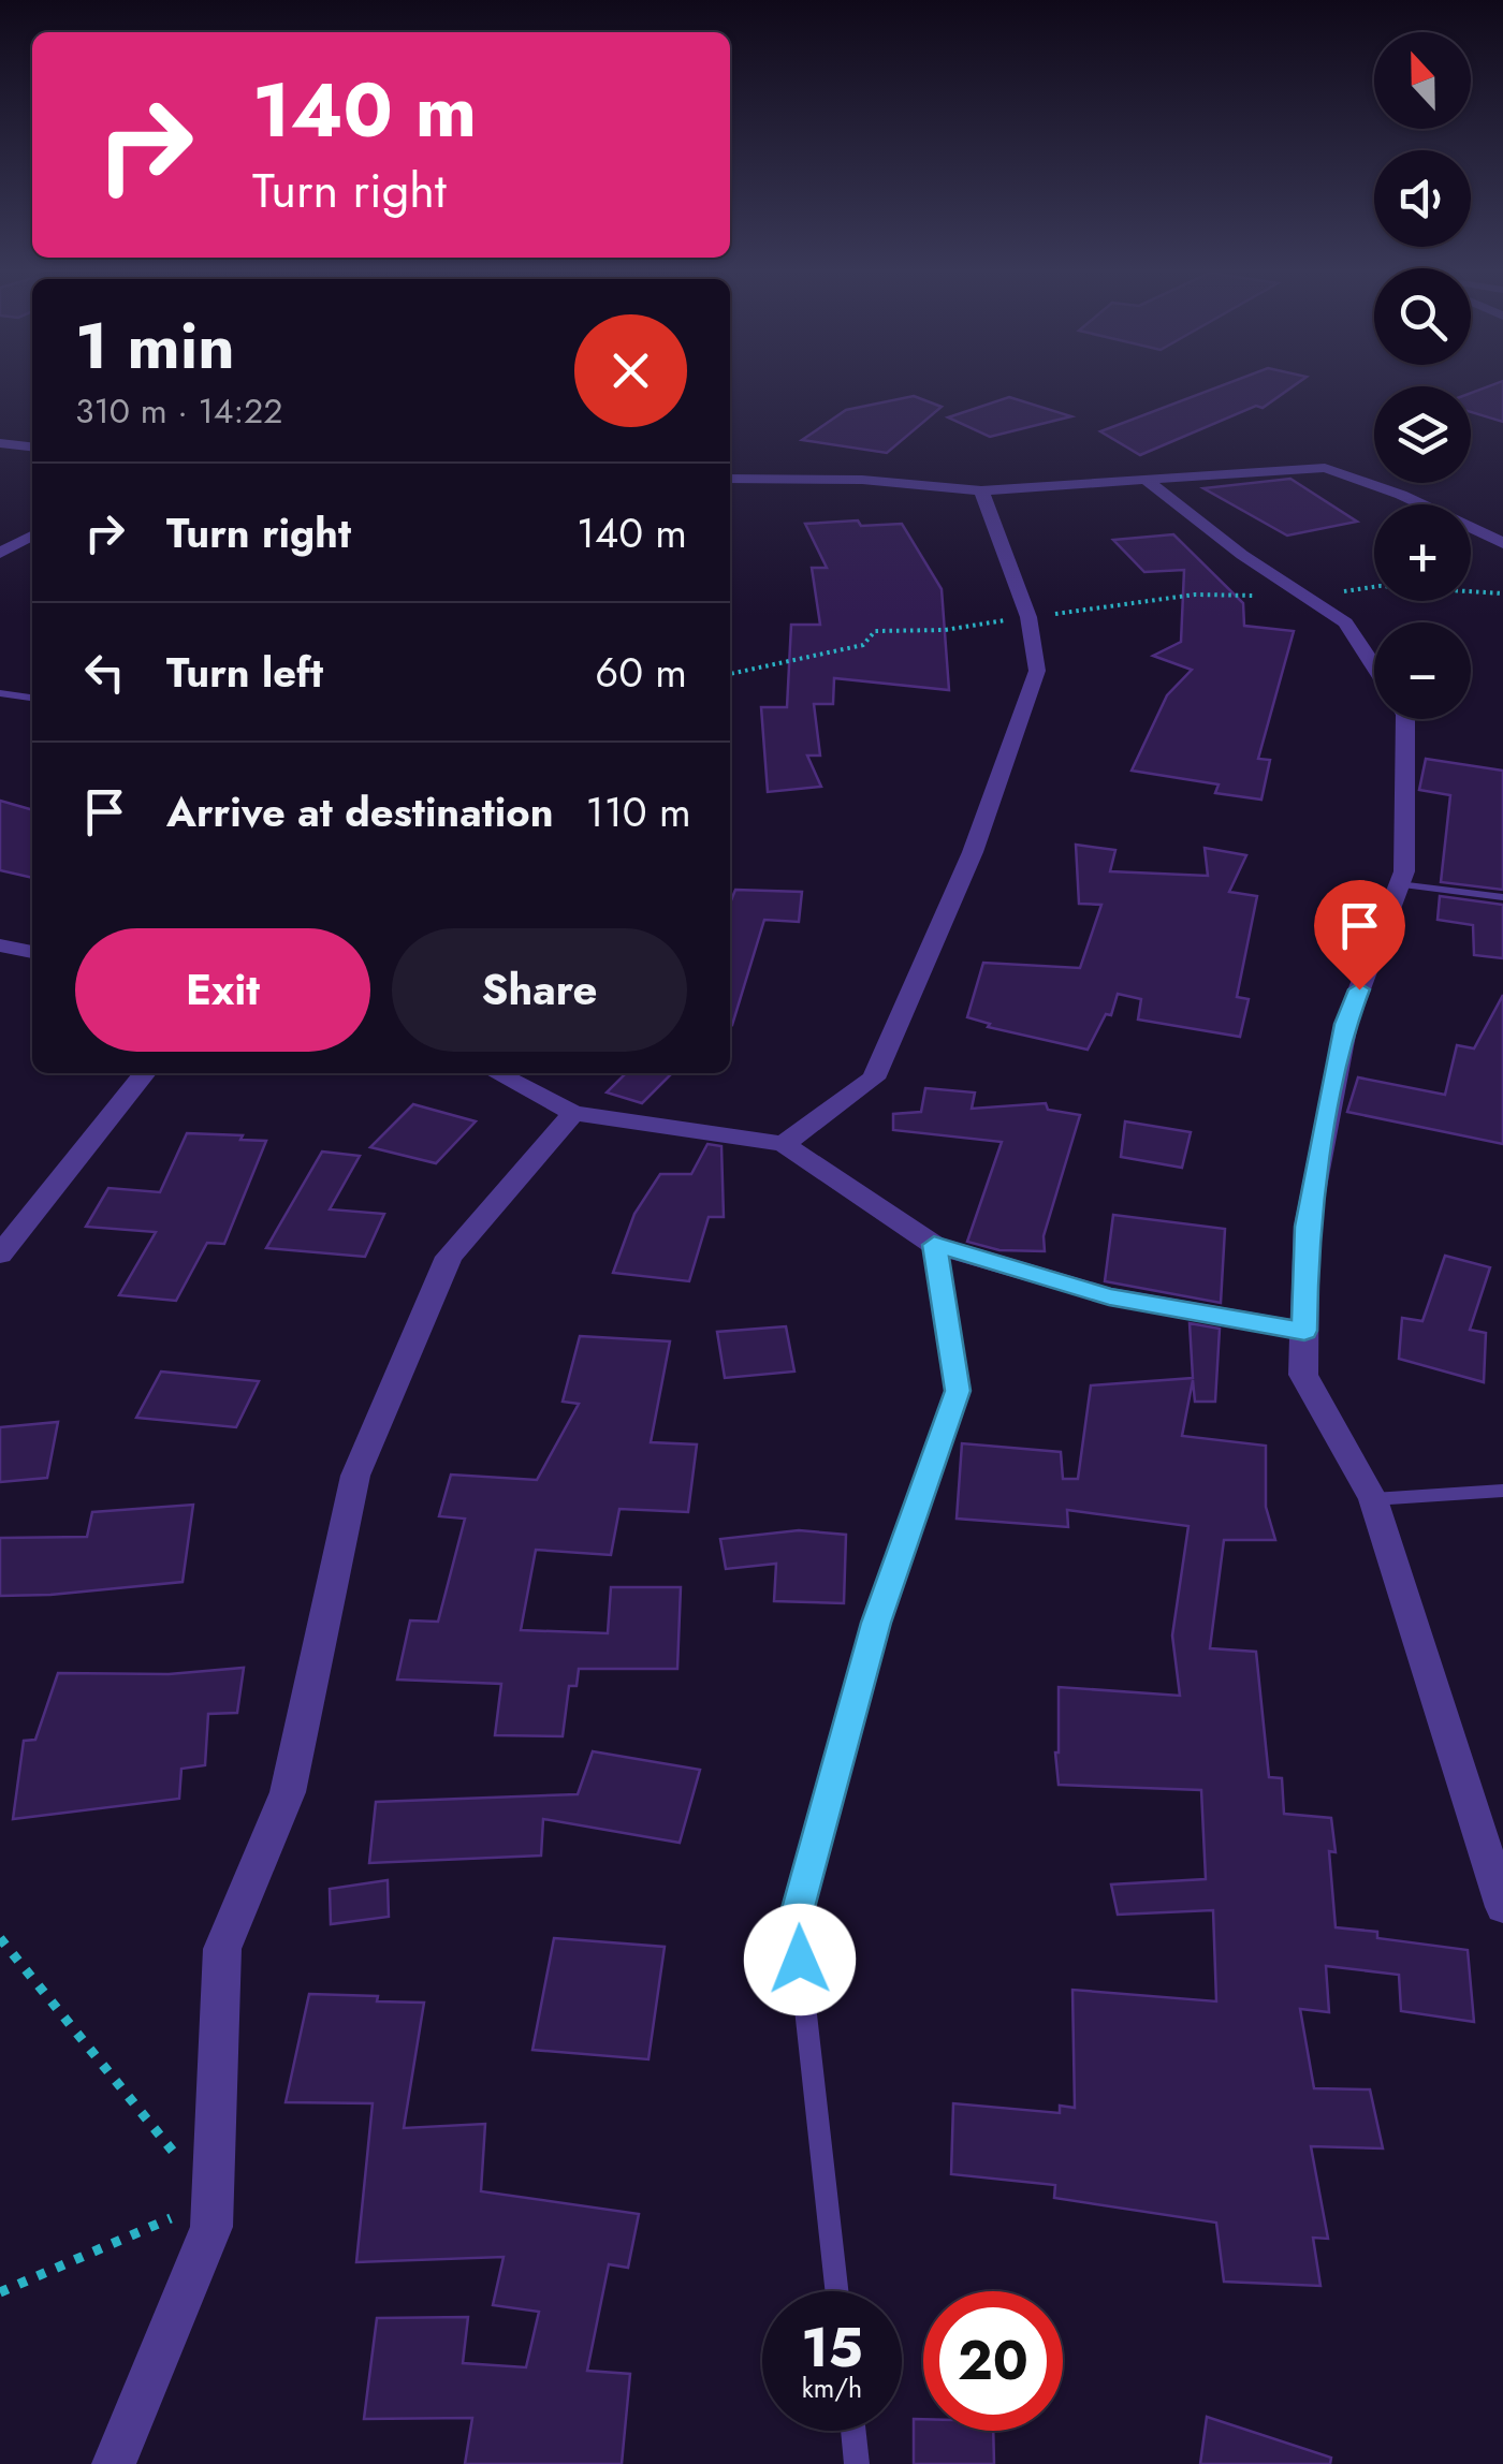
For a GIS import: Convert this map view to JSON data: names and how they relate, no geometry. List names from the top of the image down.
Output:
{
  "north": "top",
  "page": {
    "map_buttons": ["+", "−"],
    "turn": ["140 m", "Turn right"],
    "heading": ["1 min", "310 m · 14:22"],
    "list": [
      {
        "name": "Turn right",
        "value": "140 m"
      },
      {
        "name": "Turn left",
        "value": "60 m"
      },
      {
        "name": "Arrive at destination",
        "value": "110 m"
      }
    ],
    "buttons": ["Exit", "Share"],
    "speed": "15 km/h",
    "limit": "20"
  }
}
